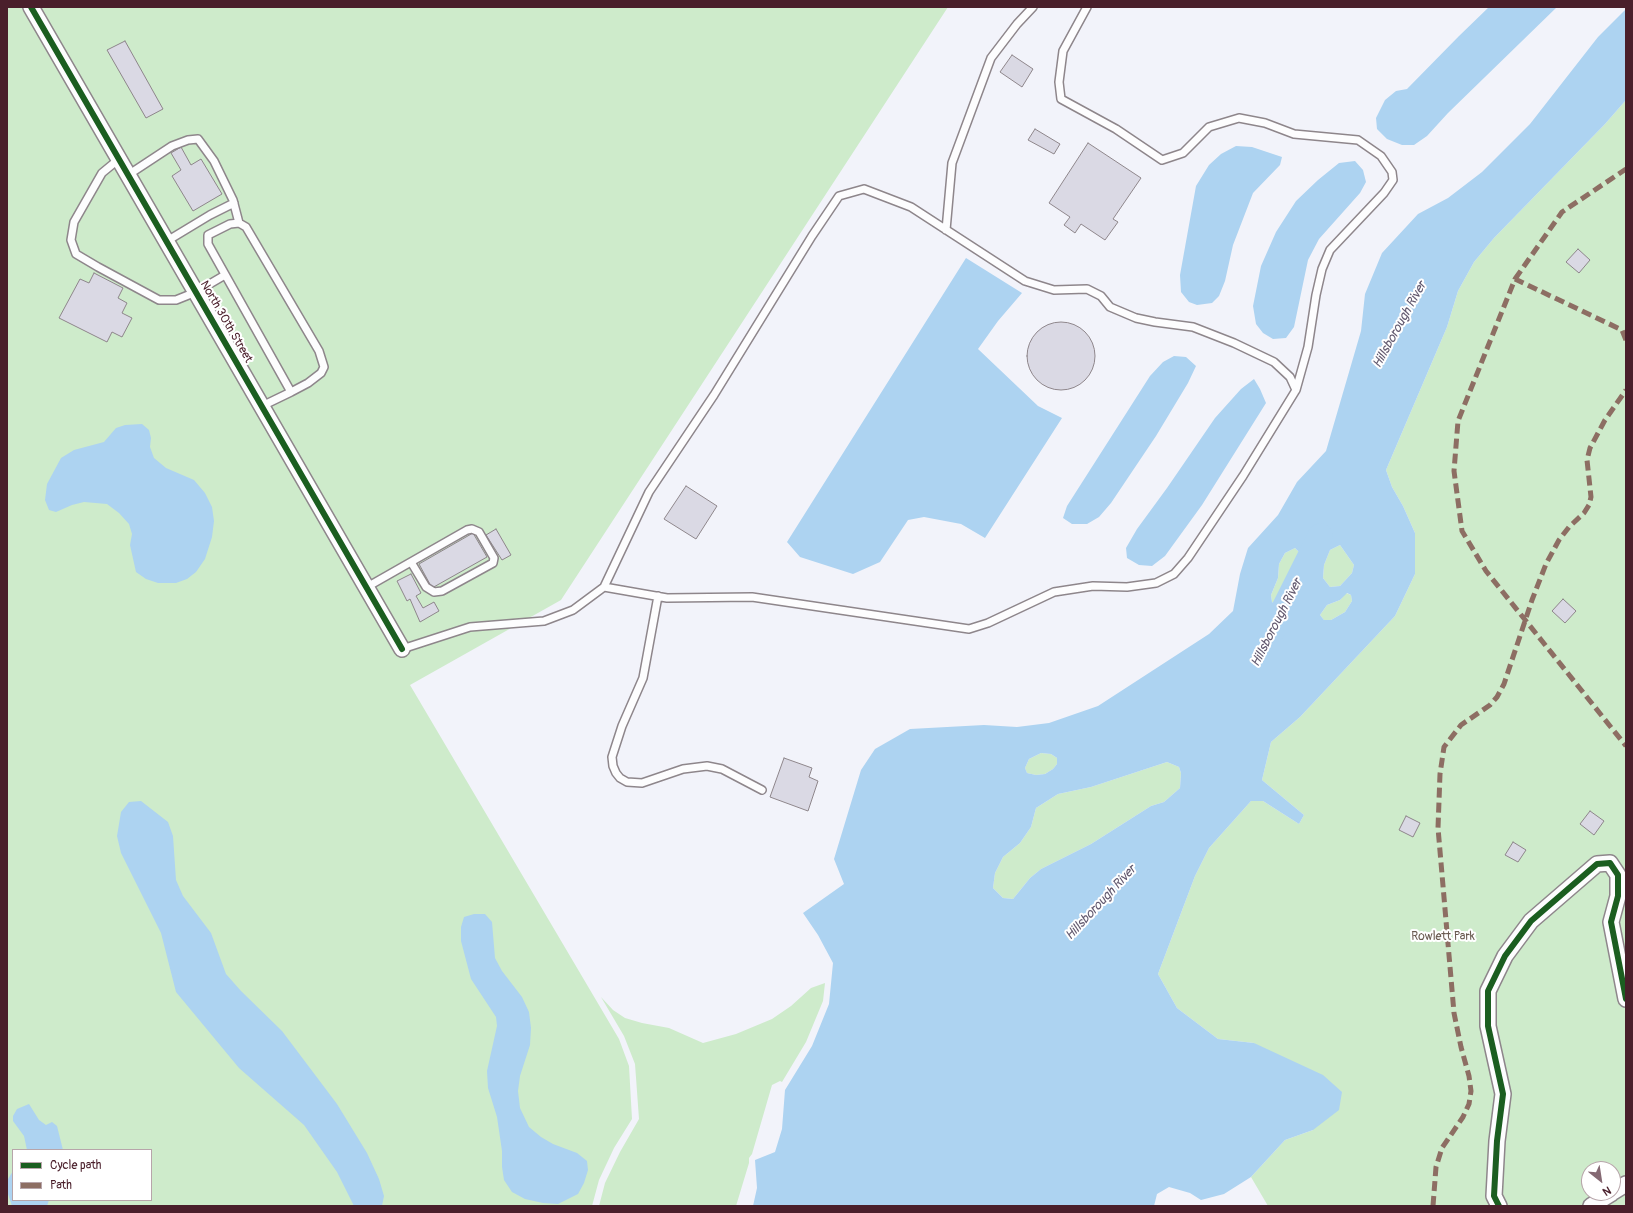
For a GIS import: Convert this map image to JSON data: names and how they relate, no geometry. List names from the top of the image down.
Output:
{
  "streets": {
    "street": ["North 30th Street"]
  },
  "water": ["Hillsborough River"],
  "parks": ["Rowlett Park"],
  "legend": ["Cycle path", "Path"],
  "north": "bottom right"
}
